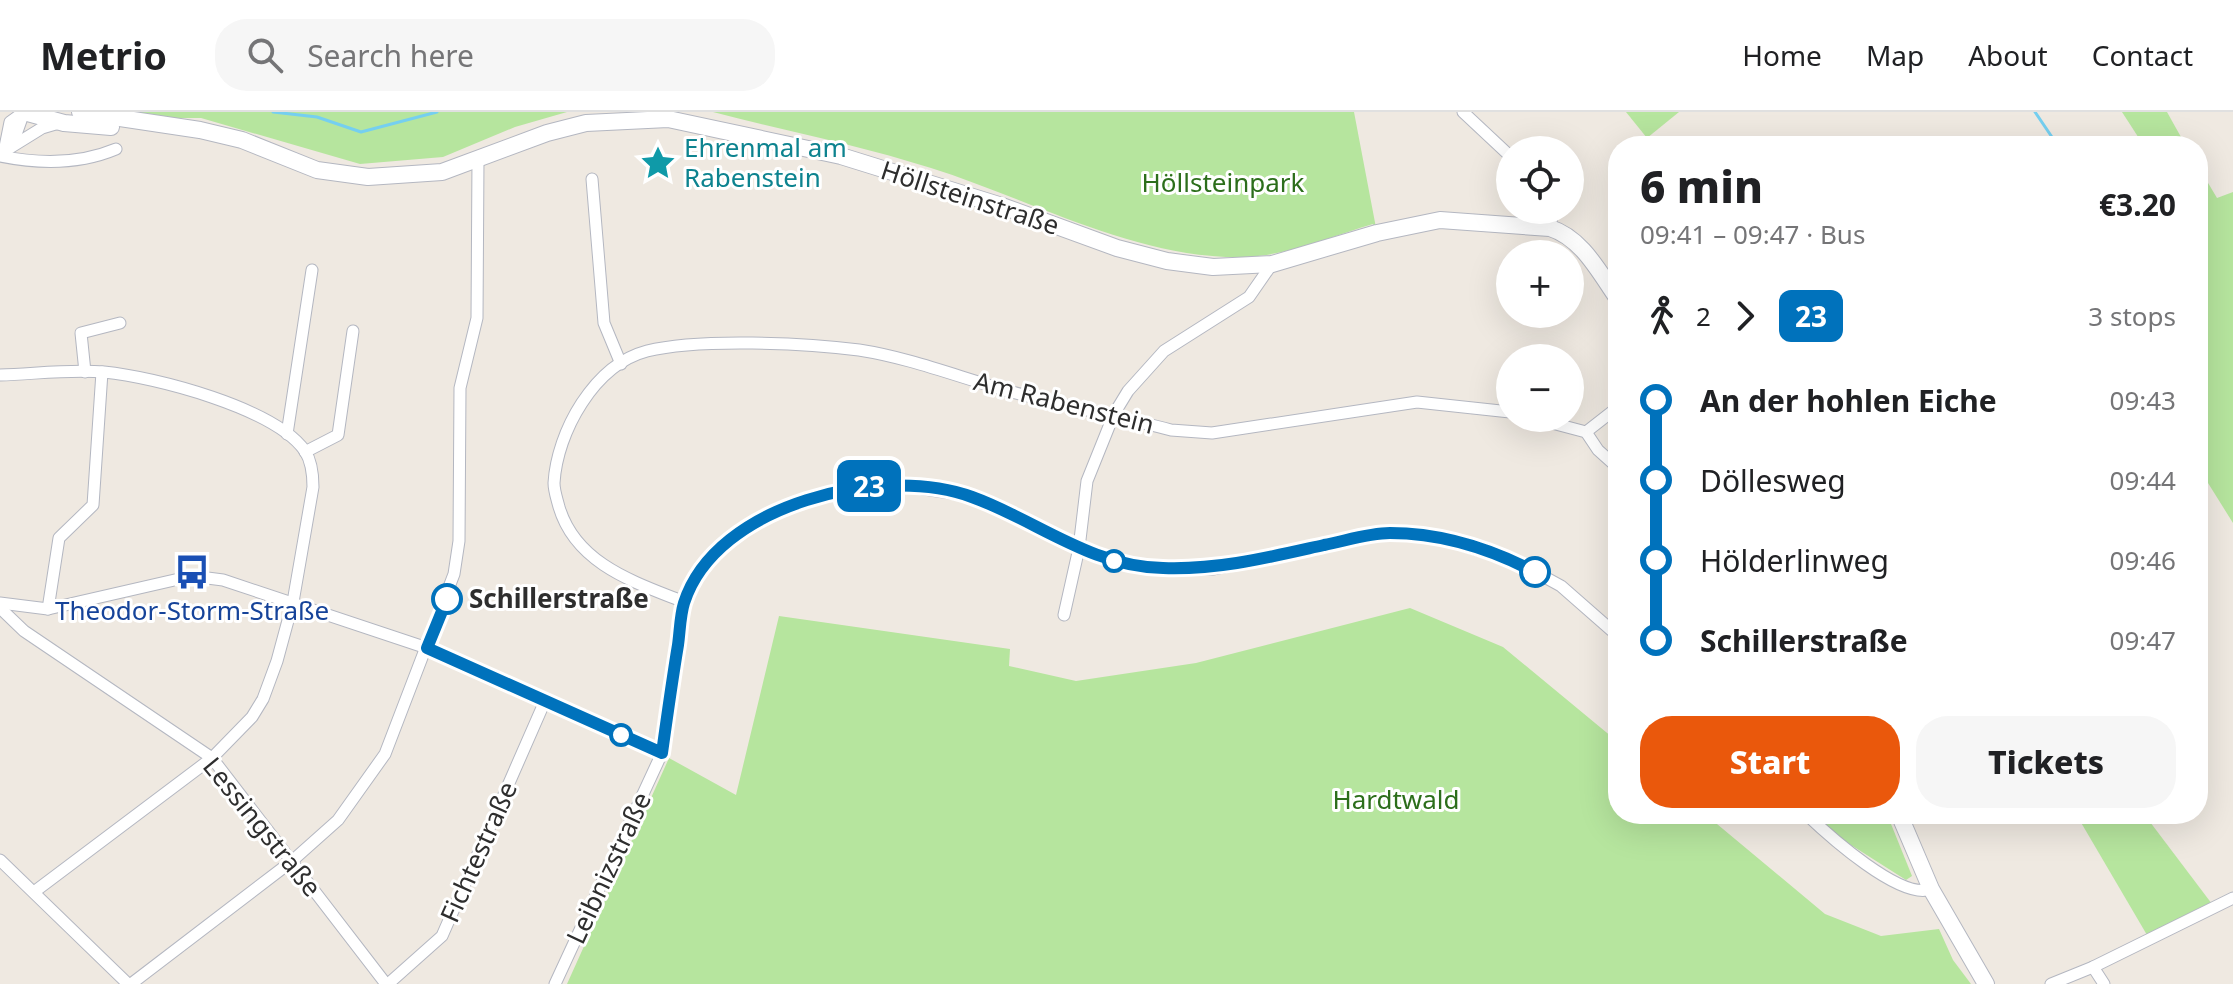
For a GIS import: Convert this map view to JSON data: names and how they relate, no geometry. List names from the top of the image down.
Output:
{
  "streets": {
    "street": [
      "Höllsteinstraße",
      "Am Rabenstein",
      "Lessingstraße",
      "Fichtestraße",
      "Leibnizstraße"
    ]
  },
  "crossings": [
    ["Am Rabenstein", "Leibnizstraße"],
    ["Lessingstraße", "Fichtestraße"]
  ],
  "parks": ["Höllsteinpark", "Hardtwald"],
  "places": {
    "place": ["Ehrenmal am Rabenstein"],
    "bus stop": ["Theodor-Storm-Straße"],
    "other": ["Schillerstraße"]
  },
  "lines": ["bus line 23"],
  "page": {
    "header": "Metrio",
    "search": "Search here",
    "nav": [
      "Home",
      "Map",
      "About",
      "Contact"
    ],
    "on_map": "23",
    "map_buttons": ["+", "−"],
    "heading": ["6 min", "09:41 – 09:47 · Bus", "€3.20"],
    "legs": ["2", "23", "3 stops"],
    "list": [
      {
        "name": "An der hohlen Eiche",
        "value": "09:43"
      },
      {
        "name": "Döllesweg",
        "value": "09:44"
      },
      {
        "name": "Hölderlinweg",
        "value": "09:46"
      },
      {
        "name": "Schillerstraße",
        "value": "09:47"
      }
    ],
    "buttons": ["Start", "Tickets"]
  }
}
